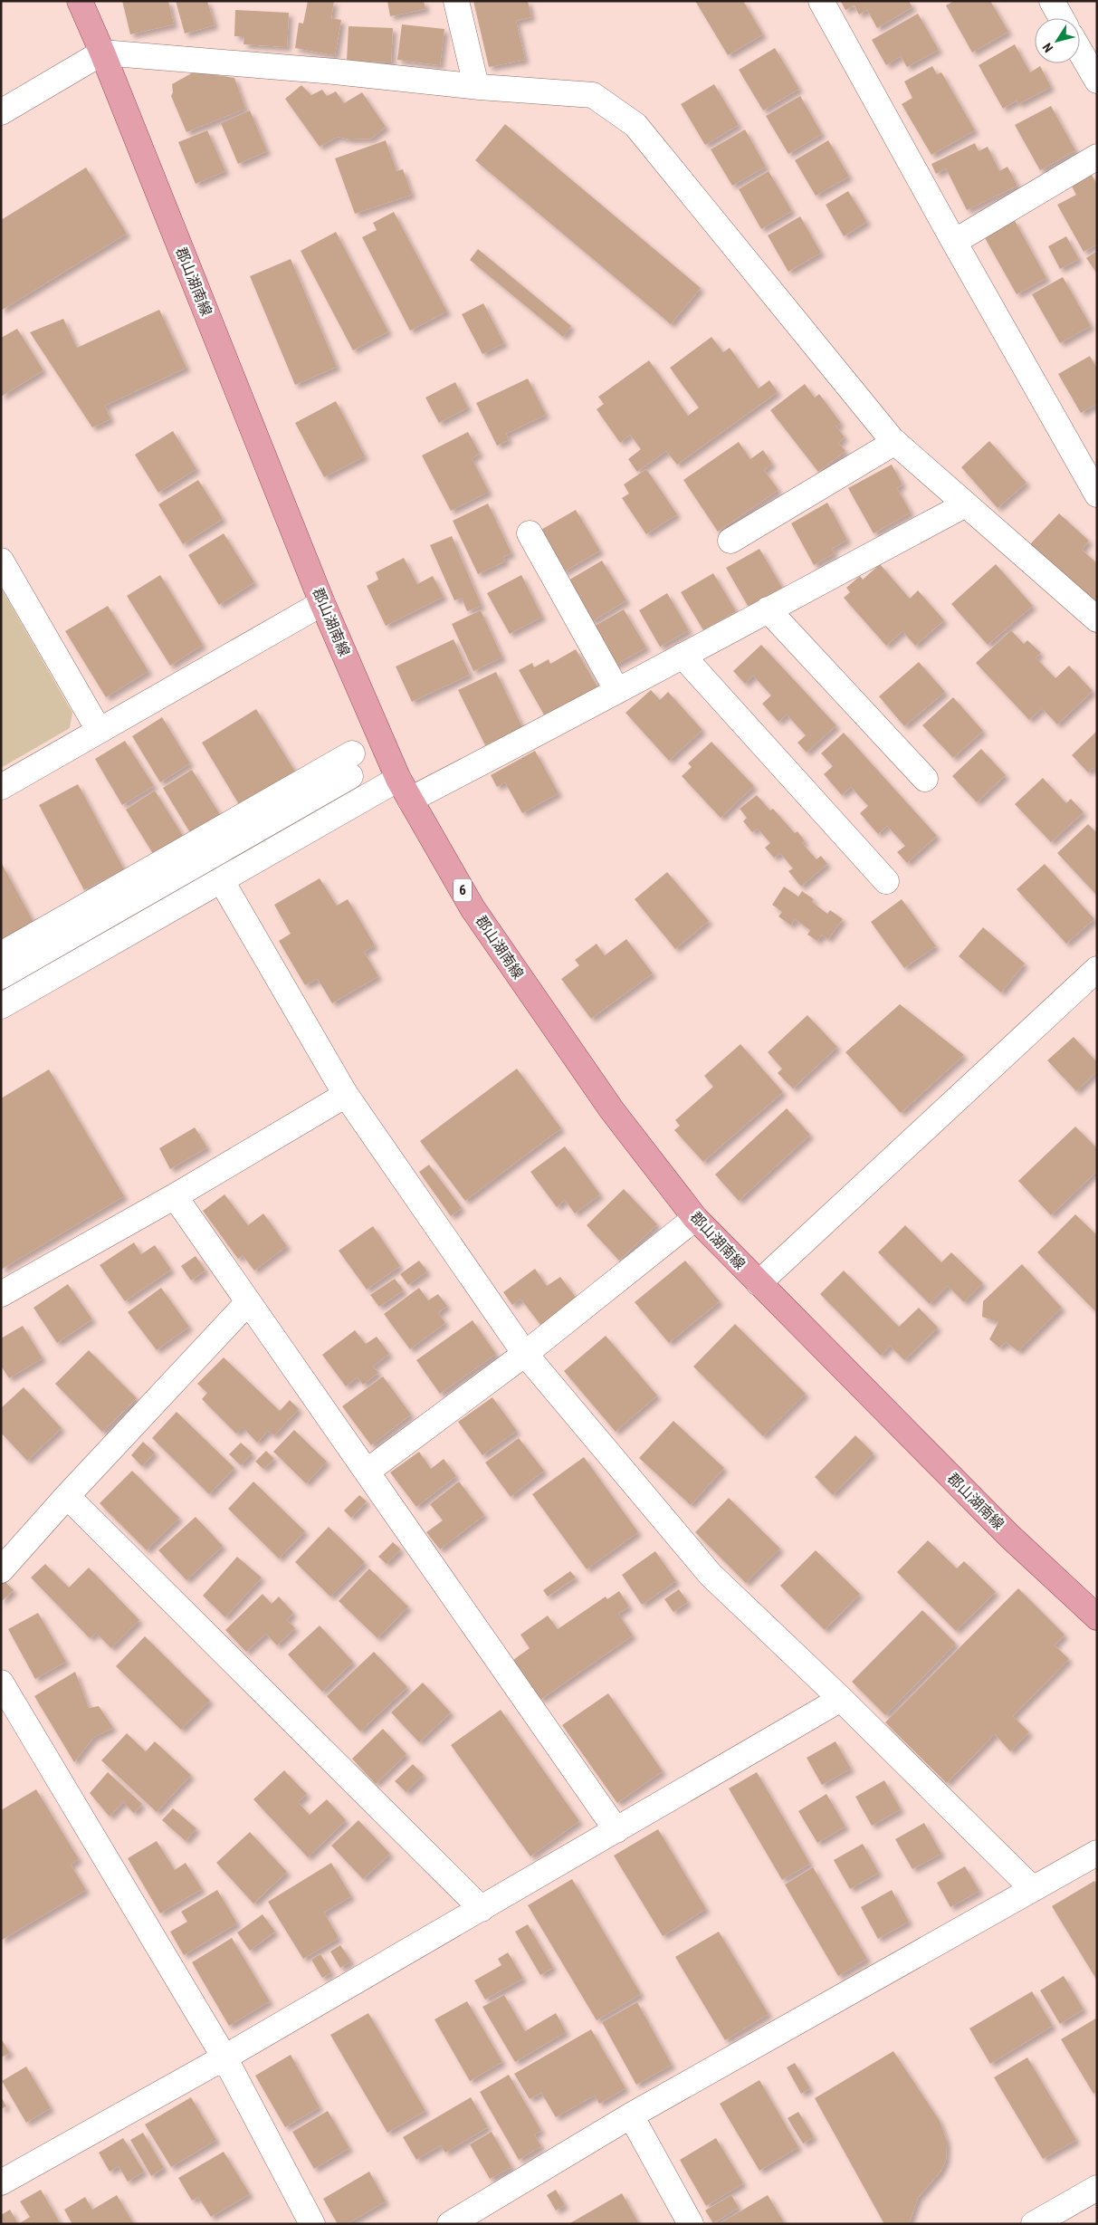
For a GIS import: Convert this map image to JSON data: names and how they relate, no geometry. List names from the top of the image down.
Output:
{
  "streets": {
    "main road": ["郡山湖南線", "6"]
  },
  "north": "bottom left"
}
